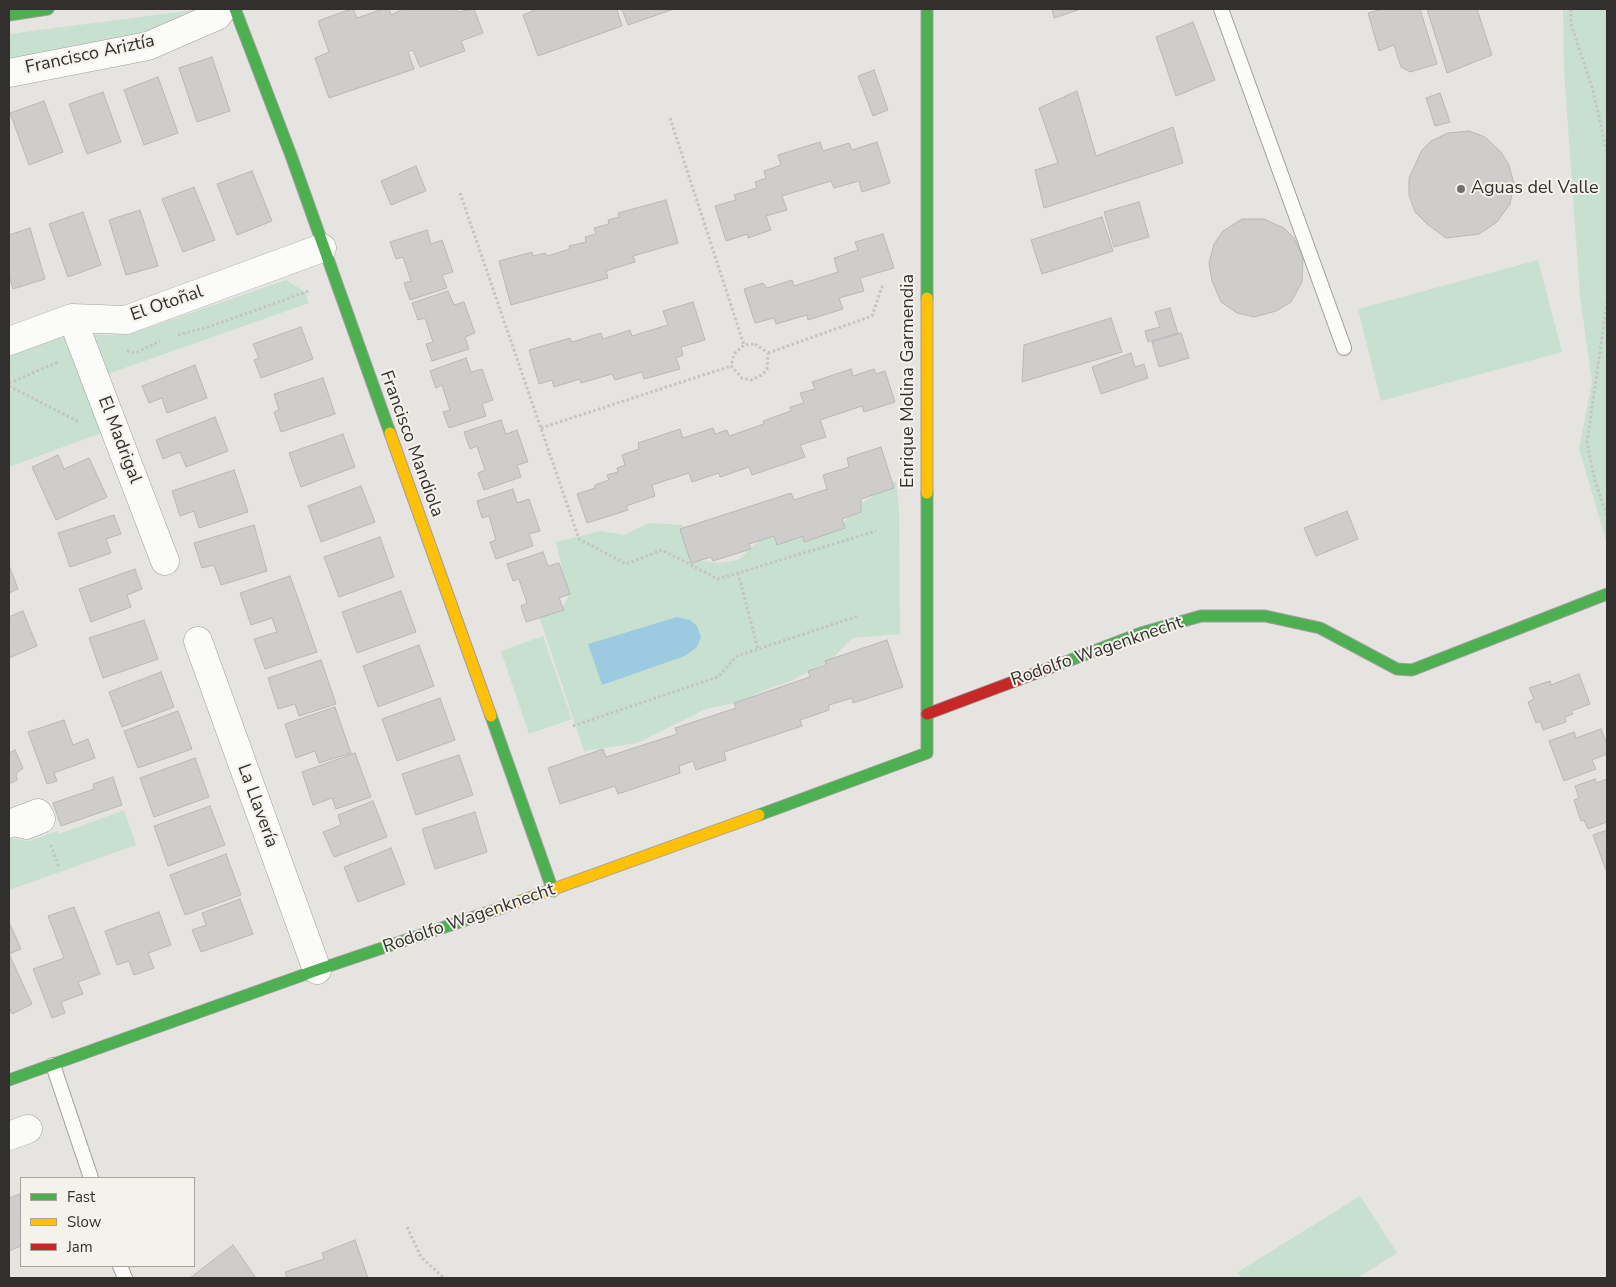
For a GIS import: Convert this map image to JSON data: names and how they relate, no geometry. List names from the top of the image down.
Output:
{
  "streets": {
    "street": [
      "Francisco Ariztía",
      "El Otoñal",
      "Enrique Molina Garmendia",
      "El Madrigal",
      "Francisco Mandiola",
      "Rodolfo Wagenknecht",
      "La Llavería"
    ]
  },
  "crossings": [
    ["El Otoñal", "El Madrigal"],
    ["El Otoñal", "Francisco Mandiola"],
    ["Enrique Molina Garmendia", "Rodolfo Wagenknecht"],
    ["Francisco Mandiola", "Rodolfo Wagenknecht"],
    ["Rodolfo Wagenknecht", "La Llavería"]
  ],
  "places": ["Aguas del Valle"],
  "legend": ["Fast", "Slow", "Jam"]
}
